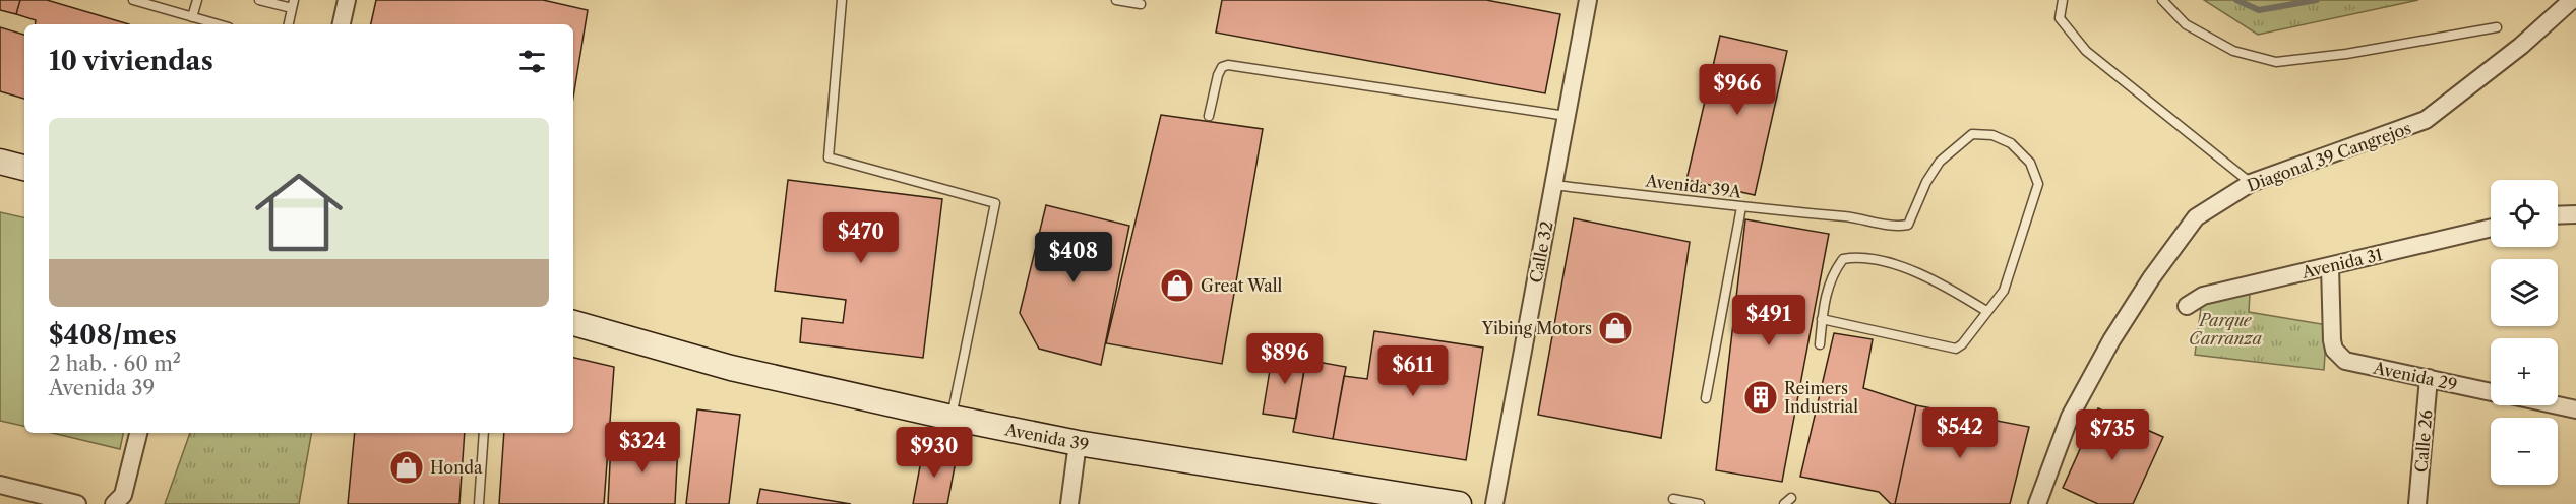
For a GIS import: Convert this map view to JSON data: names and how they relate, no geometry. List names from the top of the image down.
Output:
{
  "streets": {
    "main road": ["Avenida 39"],
    "street": [
      "Diagonal 39 Cangrejos",
      "Calle 32",
      "Avenida 31",
      "Avenida 29",
      "Calle 26"
    ],
    "lane": ["Avenida 39A"]
  },
  "crossings": [
    ["Avenida 39A", "Calle 32"],
    ["Avenida 31", "Avenida 29"],
    ["Avenida 29", "Calle 26"]
  ],
  "parks": ["Parque Carranza"],
  "places": {
    "shop": ["Great Wall", "Yibing Motors", "Honda"],
    "building": ["Reimers Industrial"]
  },
  "page": {
    "heading": "10 viviendas",
    "price": [
      "$966",
      "$470",
      "$408",
      "$491",
      "$896",
      "$611",
      "$542",
      "$735",
      "$324",
      "$930"
    ],
    "list": [
      {
        "name": "$408/mes",
        "note": "2 hab. · 60 m² · Avenida 39"
      }
    ],
    "map_buttons": ["+", "−"]
  }
}
